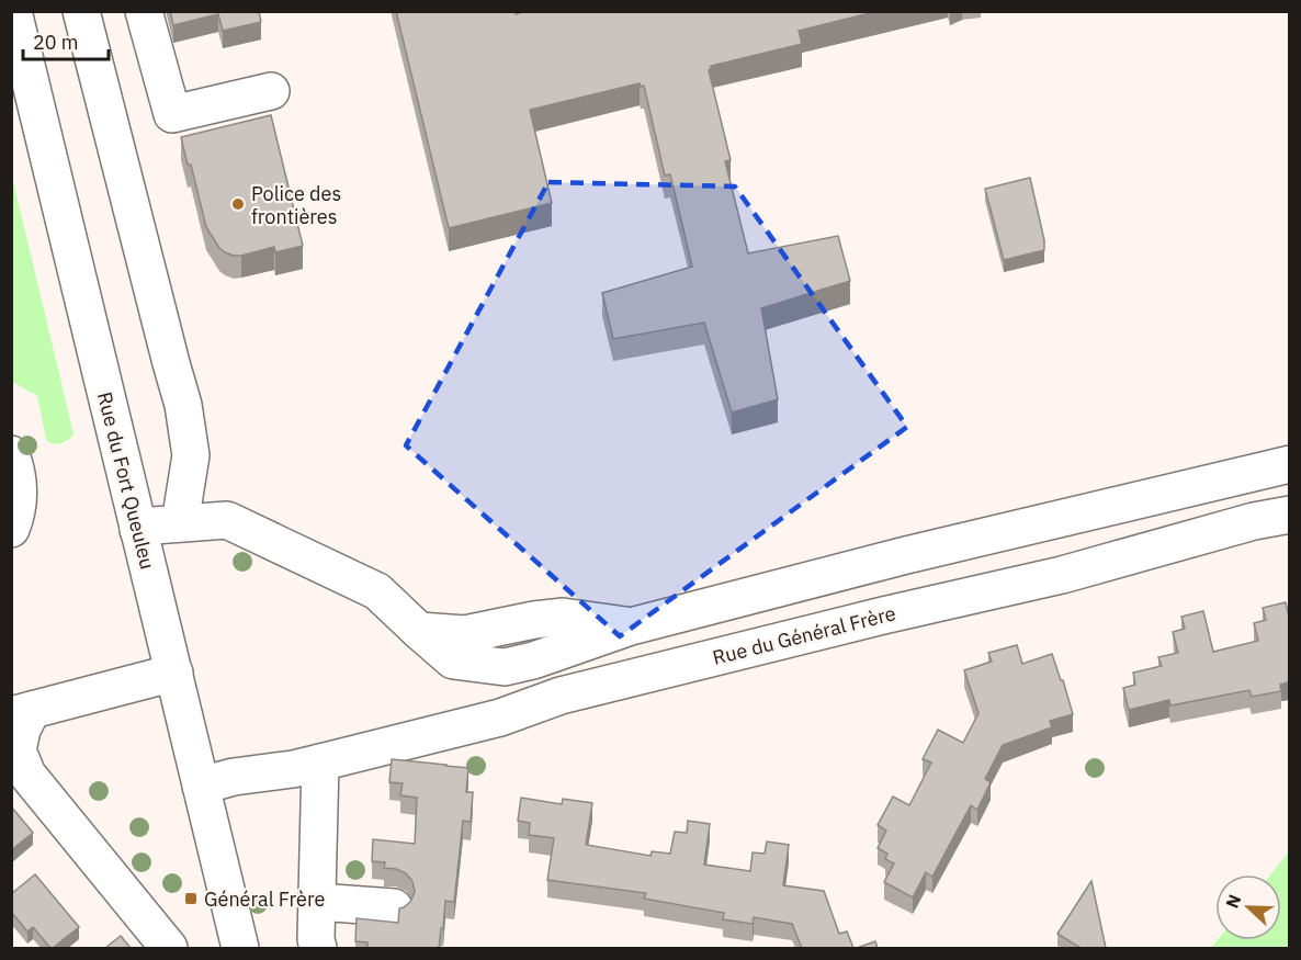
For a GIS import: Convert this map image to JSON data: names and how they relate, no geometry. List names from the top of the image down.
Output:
{
  "streets": {
    "street": ["Rue du Fort Queuleu", "Rue du Général Frère"]
  },
  "crossings": [
    ["Rue du Fort Queuleu", "Rue du Général Frère"]
  ],
  "places": {
    "other": ["Police des frontières"],
    "transit": ["Général Frère"]
  },
  "scale_bar": "20 m",
  "north": "left"
}
